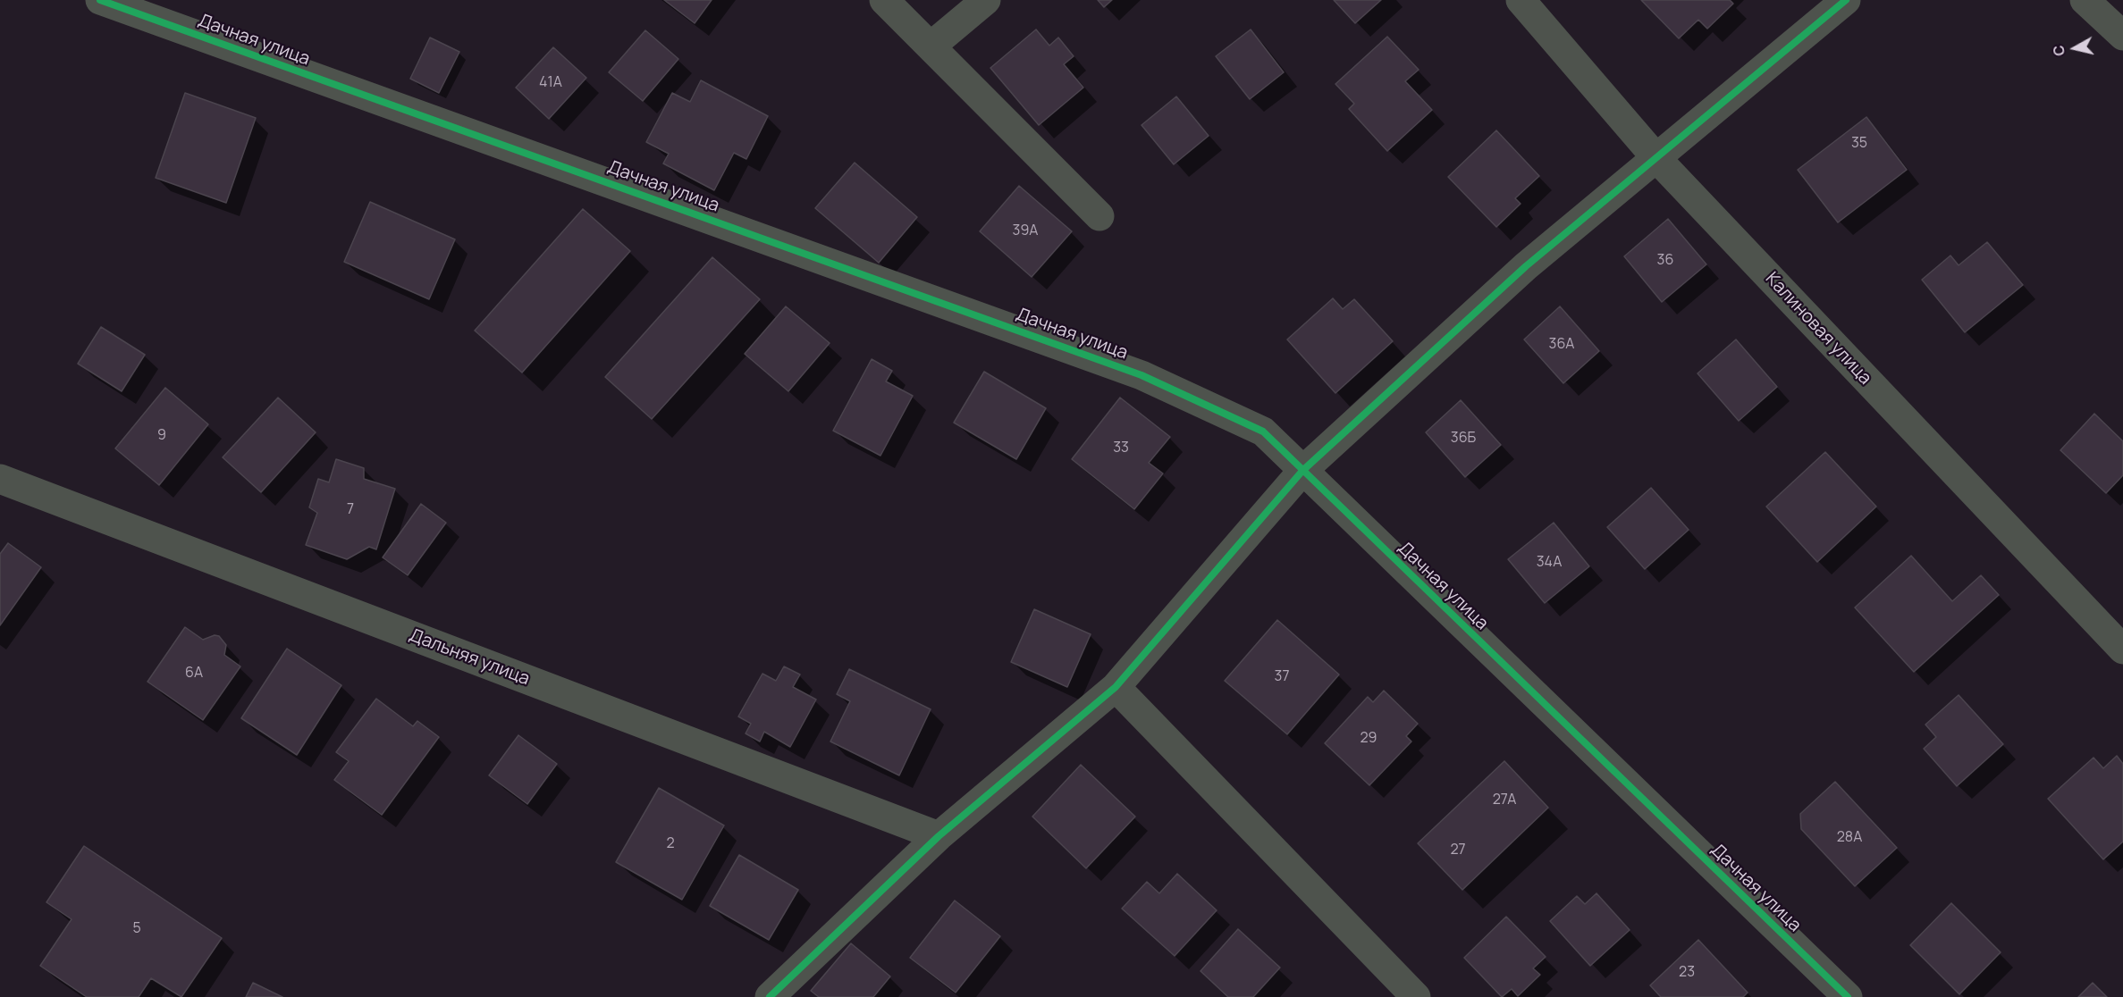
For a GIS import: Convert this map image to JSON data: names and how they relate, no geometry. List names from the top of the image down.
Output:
{
  "streets": {
    "street": ["Дачная улица", "Калиновая улица", "Дальняя улица"]
  },
  "house_numbers": [
    "41А",
    "35",
    "39А",
    "36",
    "36А",
    "9",
    "36Б",
    "33",
    "7",
    "34А",
    "6А",
    "37",
    "29",
    "27А",
    "28А",
    "2",
    "27",
    "5",
    "23"
  ],
  "north": "left"
}
